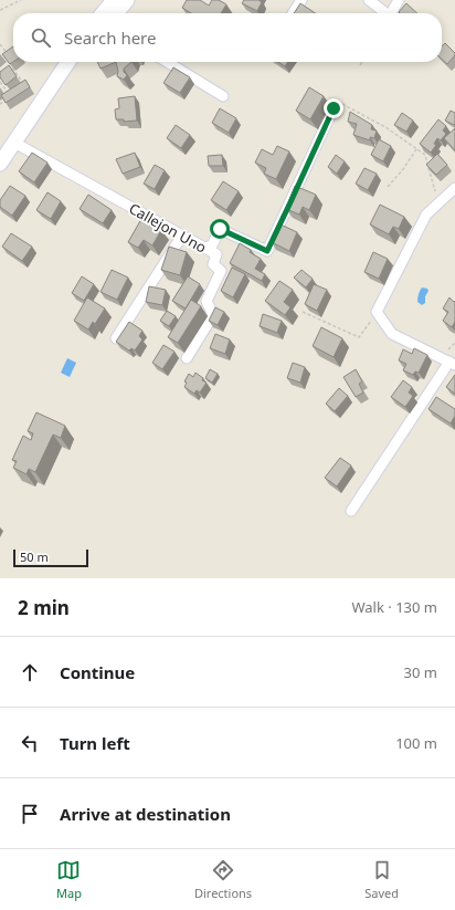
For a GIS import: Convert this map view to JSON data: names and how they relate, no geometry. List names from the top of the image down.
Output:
{
  "streets": {
    "street": ["Callejon Uno"]
  },
  "scale_bar": "50 m",
  "page": {
    "search": "Search here",
    "scale": "50 m",
    "heading": ["2 min", "Walk · 130 m"],
    "list": [
      ["Continue", "30 m"],
      ["Turn left", "100 m"],
      "Arrive at destination"
    ],
    "nav": ["Map", "Directions", "Saved"]
  }
}
